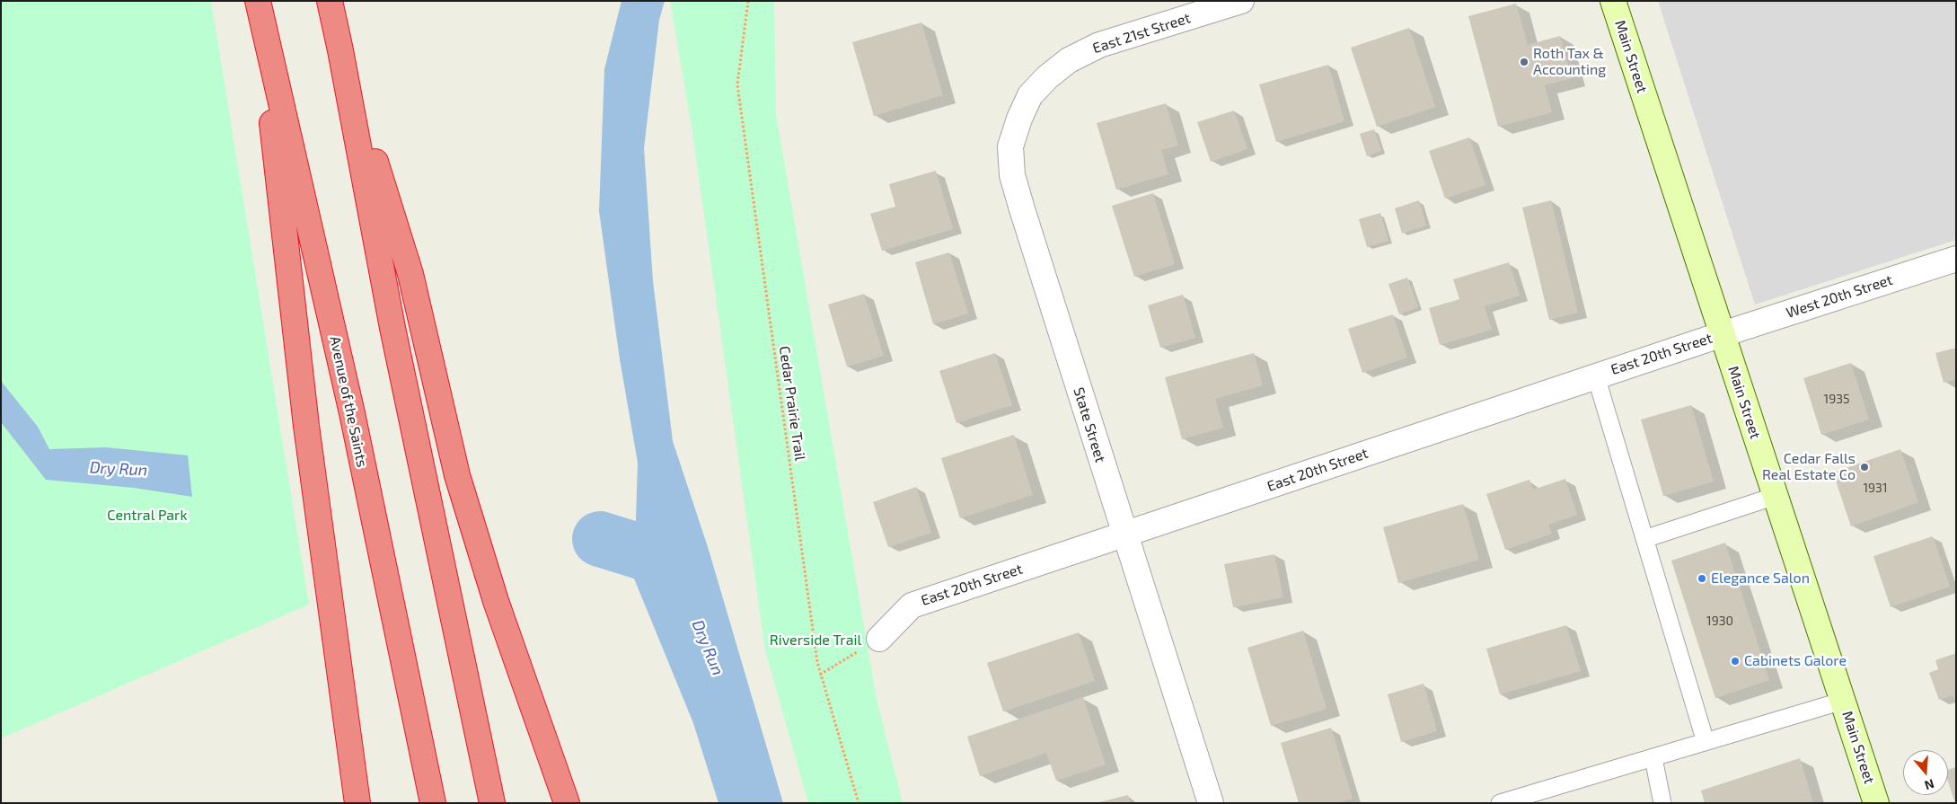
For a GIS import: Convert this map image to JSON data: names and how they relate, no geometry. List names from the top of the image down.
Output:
{
  "streets": {
    "highway": ["Avenue of the Saints"],
    "main road": ["Main Street"],
    "street": [
      "East 21st Street",
      "West 20th Street",
      "East 20th Street",
      "State Street"
    ],
    "path": ["Cedar Prairie Trail"]
  },
  "crossings": [
    ["East 21st Street", "State Street"],
    ["Main Street", "West 20th Street"],
    ["Main Street", "East 20th Street"],
    ["West 20th Street", "East 20th Street"],
    ["East 20th Street", "State Street"]
  ],
  "water": ["Dry Run"],
  "parks": ["Central Park", "Riverside Trail"],
  "places": [
    "Roth Tax & Accounting",
    "Cedar Falls Real Estate Co",
    "Elegance Salon",
    "Cabinets Galore"
  ],
  "house_numbers": ["1935", "1931", "1930"],
  "north": "bottom"
}
